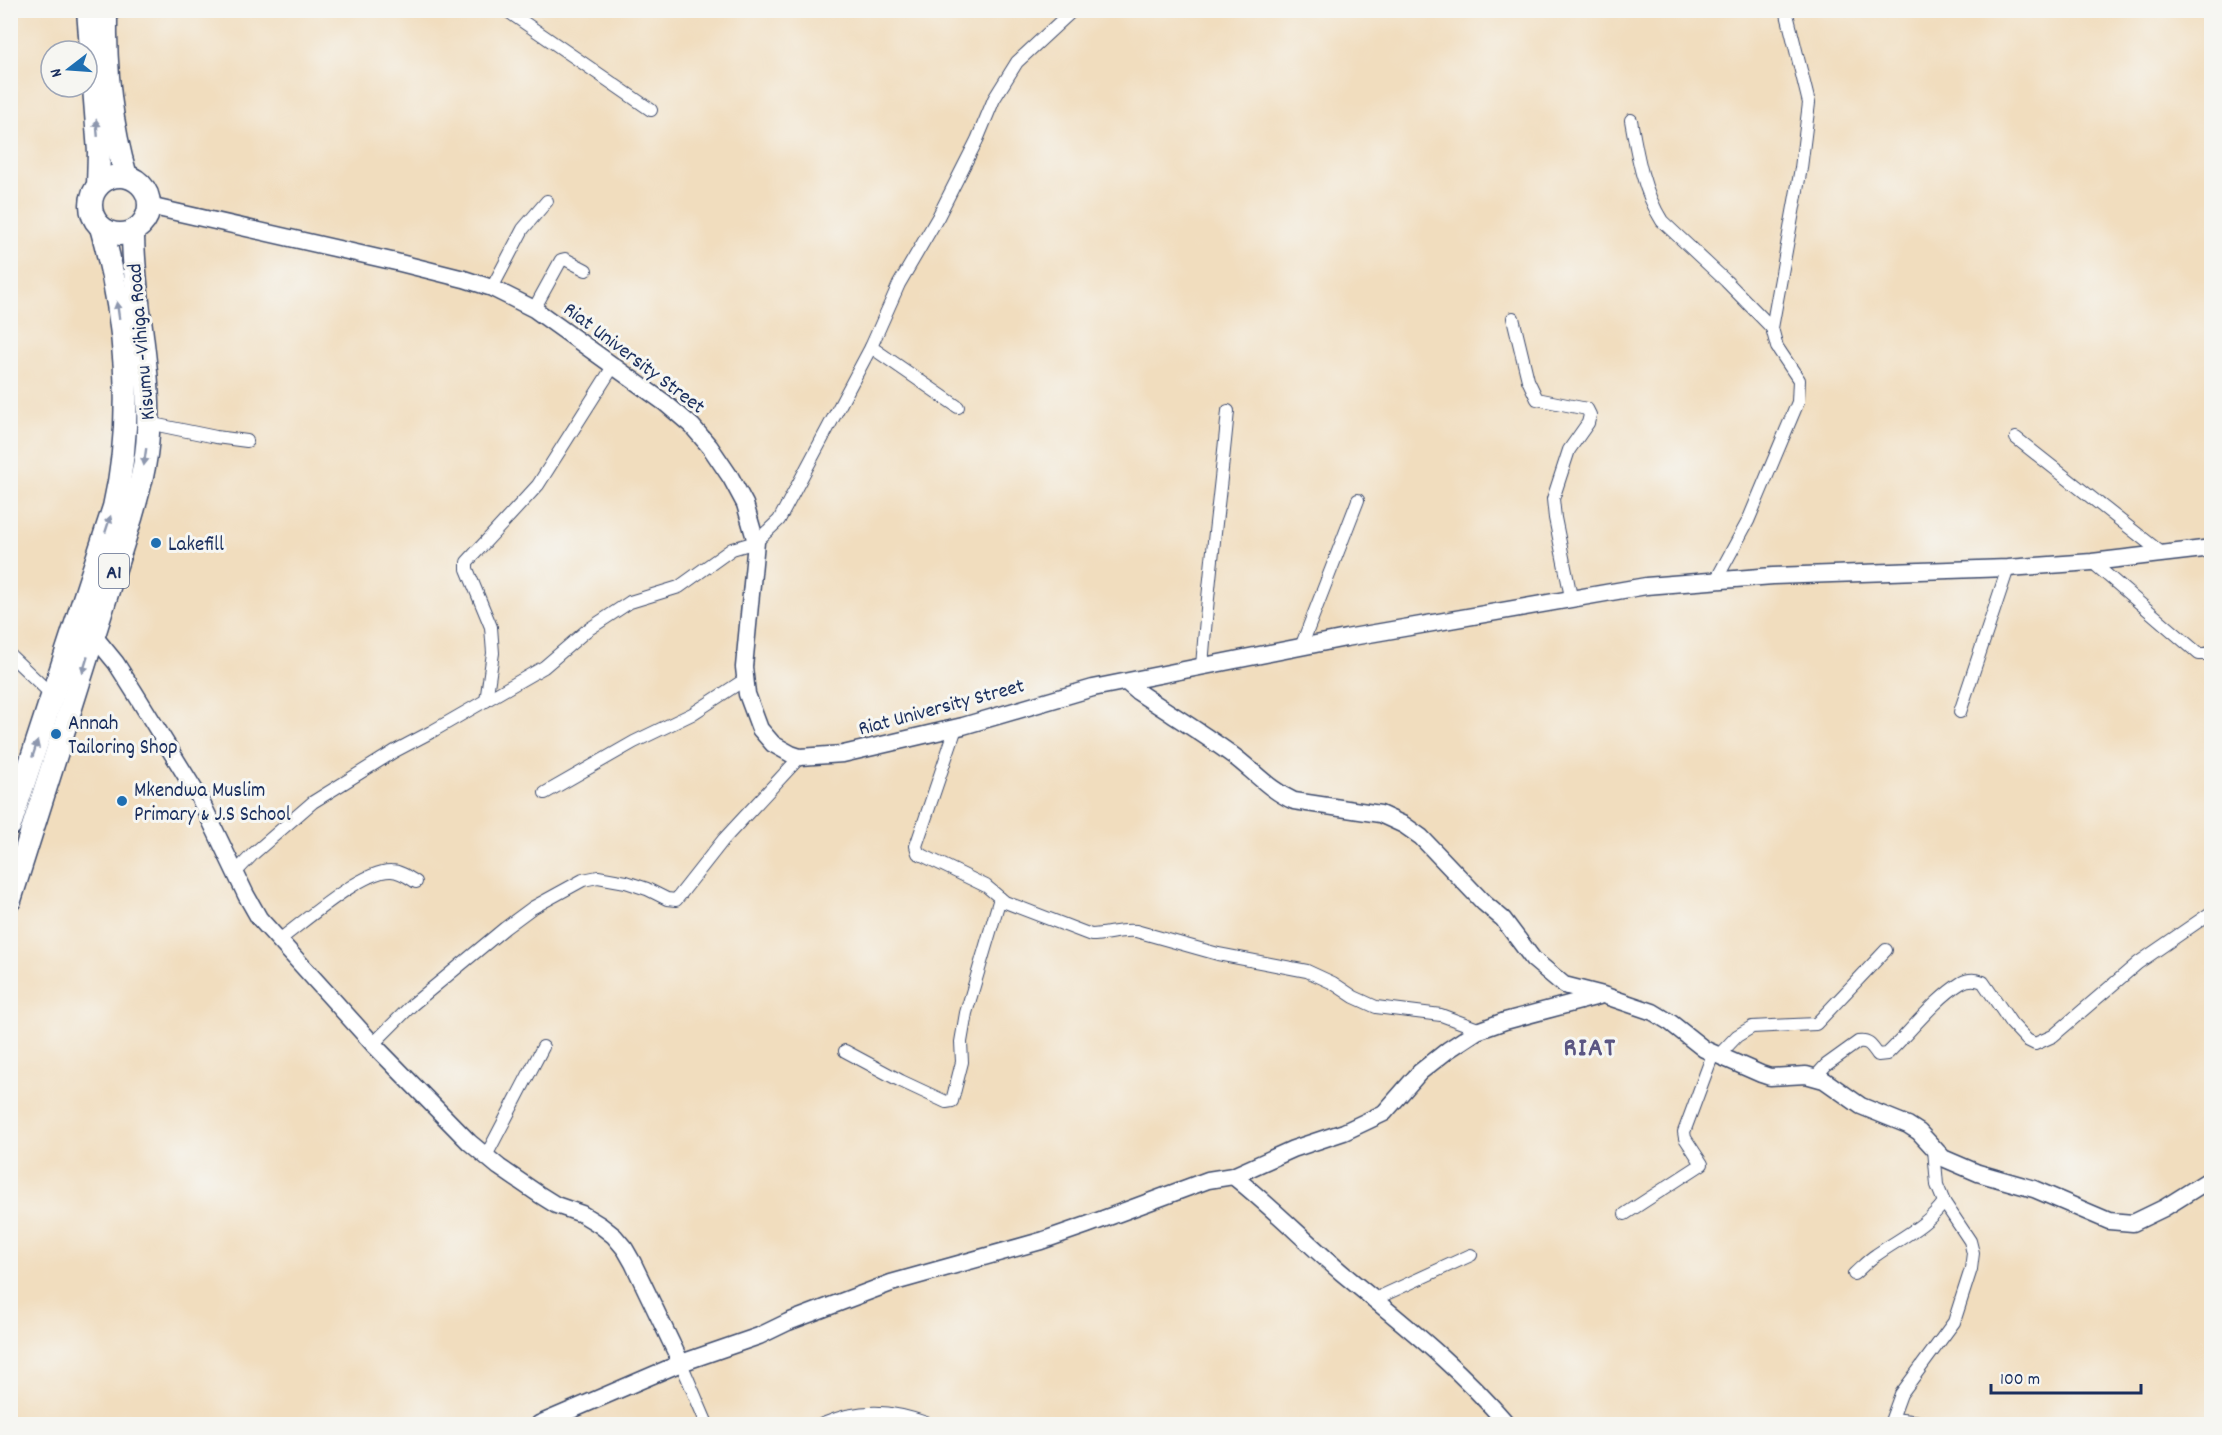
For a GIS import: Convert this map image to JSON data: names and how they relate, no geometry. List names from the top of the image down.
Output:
{
  "streets": {
    "highway": ["Kisumu -Vihiga Road", "A1"],
    "street": ["Riat University Street"]
  },
  "crossings": [
    ["Kisumu -Vihiga Road", "Riat University Street"],
    ["Kisumu -Vihiga Road", "A1"],
    ["Riat University Street", "A1"]
  ],
  "districts": ["RIAT"],
  "places": ["Lakefill", "Annah Tailoring Shop", "Mkendwa Muslim Primary & J.S School"],
  "scale_bar": "100 m",
  "north": "left"
}
